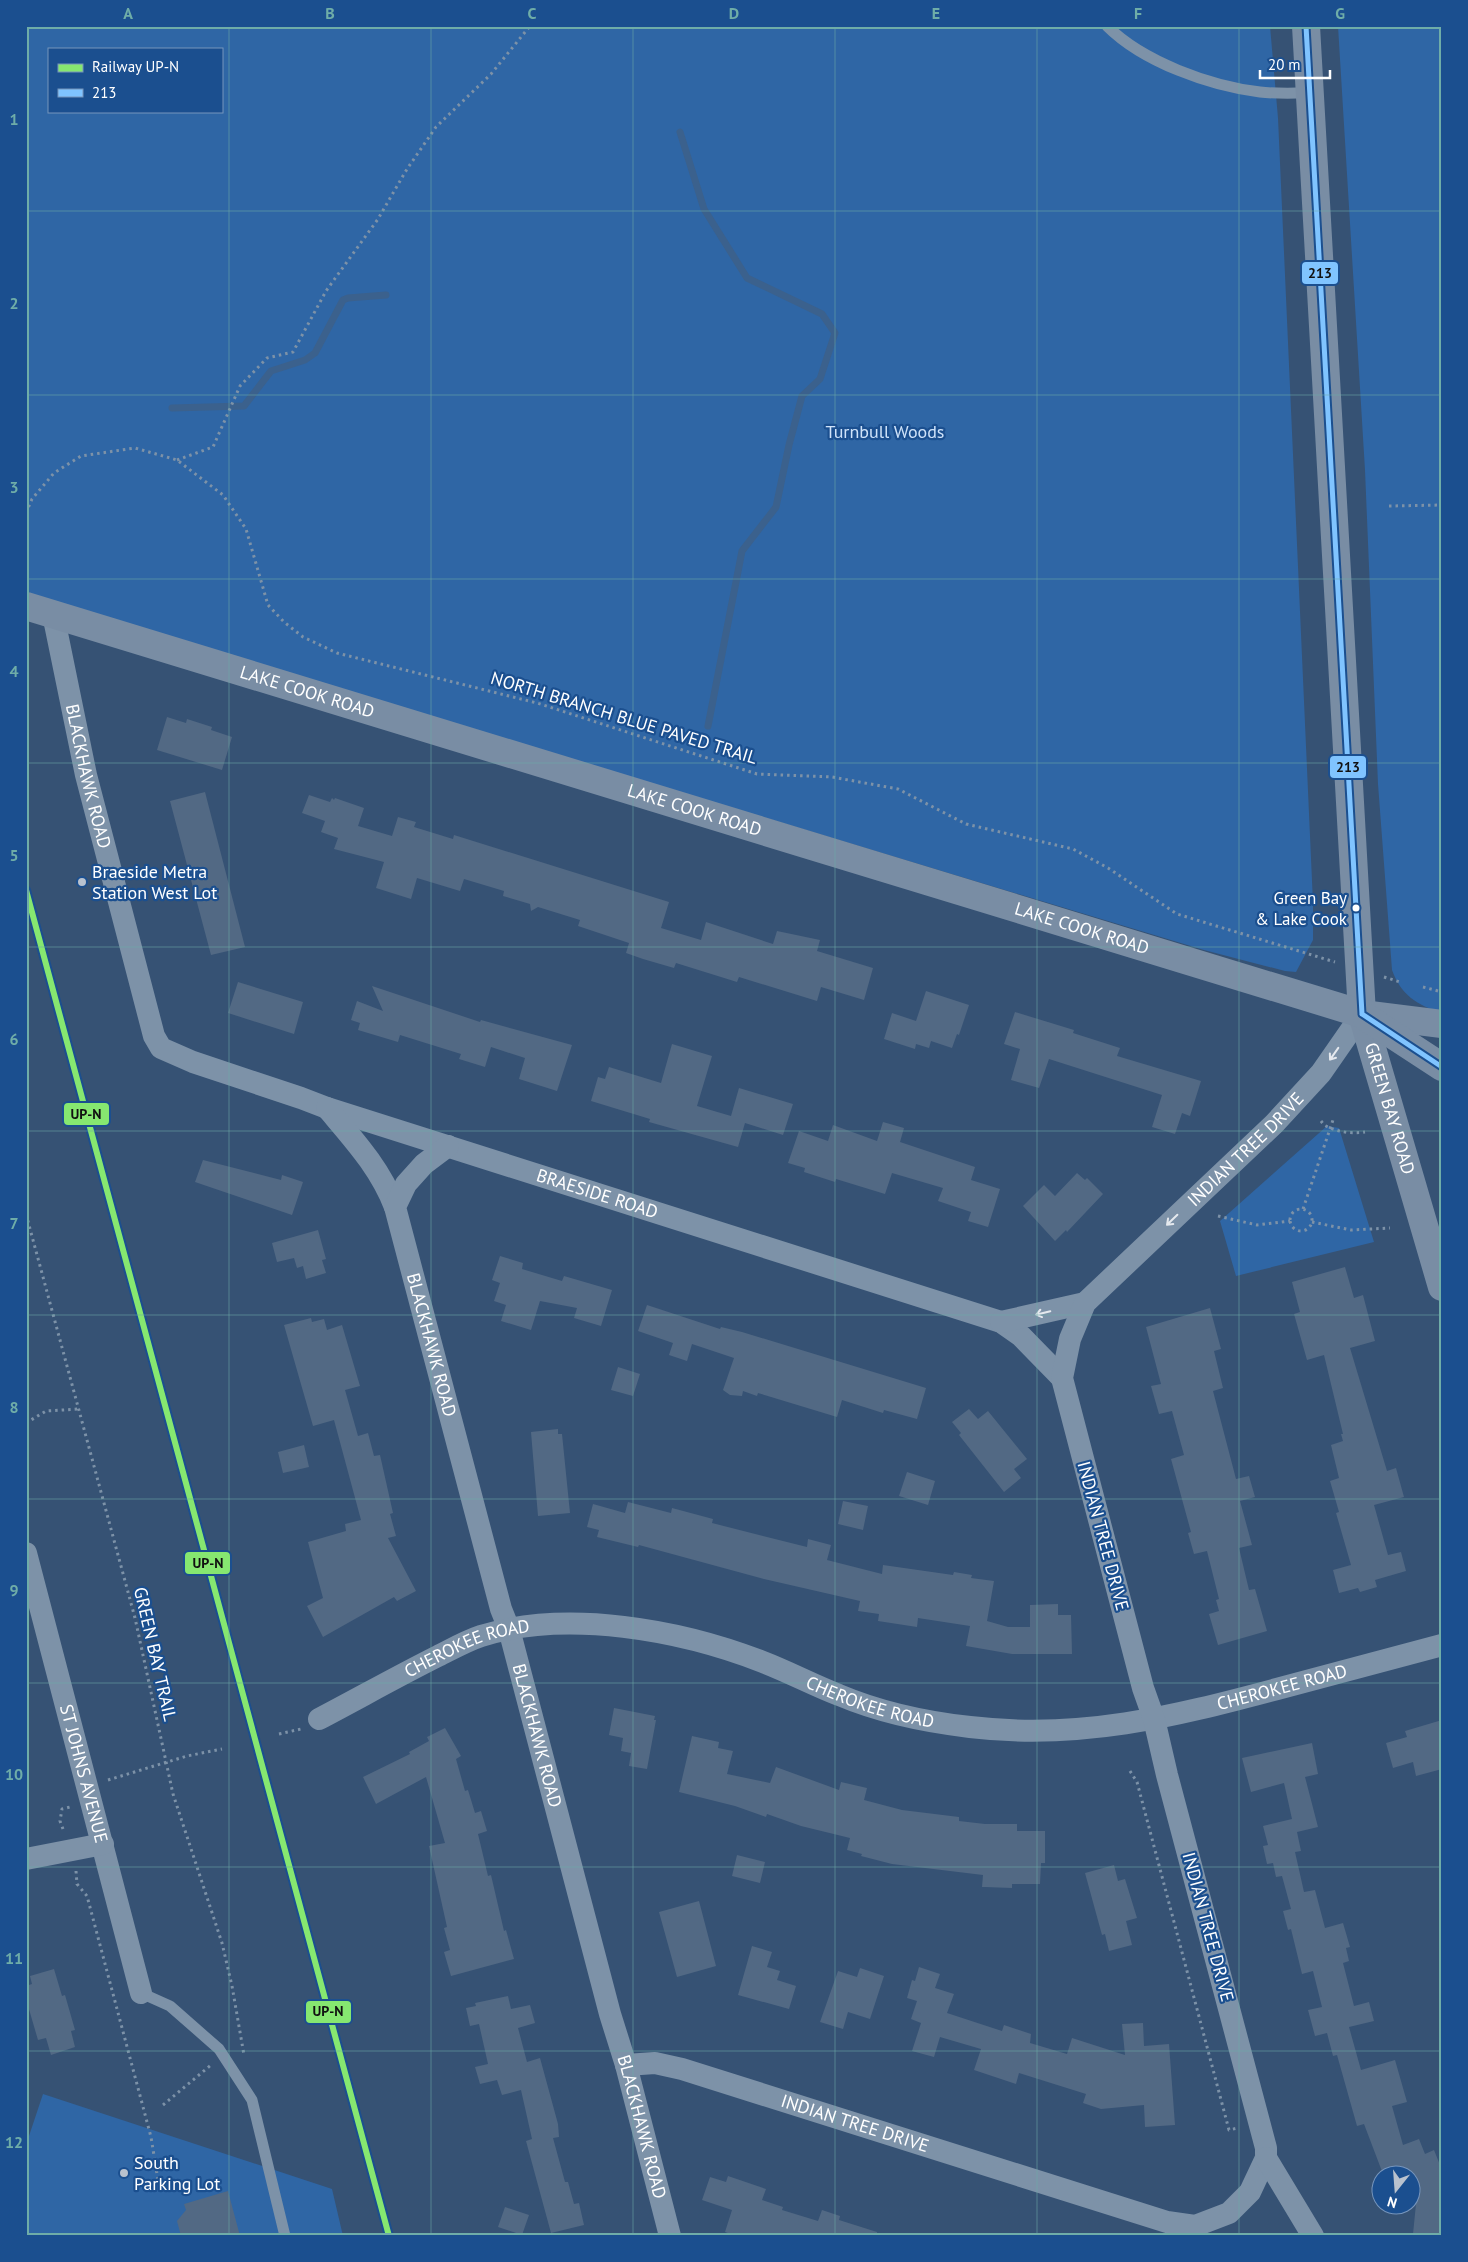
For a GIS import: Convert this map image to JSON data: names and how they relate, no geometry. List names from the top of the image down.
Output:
{
  "streets": {
    "main road": ["LAKE COOK ROAD", "GREEN BAY ROAD"],
    "street": [
      "BLACKHAWK ROAD",
      "INDIAN TREE DRIVE",
      "BRAESIDE ROAD",
      "CHEROKEE ROAD",
      "ST JOHNS AVENUE"
    ],
    "path": ["NORTH BRANCH BLUE PAVED TRAIL", "GREEN BAY TRAIL"]
  },
  "crossings": [
    ["LAKE COOK ROAD", "BLACKHAWK ROAD"],
    ["LAKE COOK ROAD", "GREEN BAY ROAD"],
    ["LAKE COOK ROAD", "INDIAN TREE DRIVE"],
    ["BLACKHAWK ROAD", "INDIAN TREE DRIVE"],
    ["BLACKHAWK ROAD", "BRAESIDE ROAD"],
    ["BLACKHAWK ROAD", "CHEROKEE ROAD"],
    ["GREEN BAY ROAD", "INDIAN TREE DRIVE"],
    ["INDIAN TREE DRIVE", "BRAESIDE ROAD"],
    ["INDIAN TREE DRIVE", "CHEROKEE ROAD"]
  ],
  "parks": ["Turnbull Woods"],
  "places": ["Braeside Metra Station West Lot", "Green Bay & Lake Cook", "South Parking Lot"],
  "lines": ["transit line 213", "rail line UP-N"],
  "legend": ["Railway UP-N", "213"],
  "scale_bar": "20 m",
  "north": "bottom",
  "grid": {
    "columns": [
      "A",
      "B",
      "C",
      "D",
      "E",
      "F",
      "G"
    ],
    "rows": [
      "1",
      "2",
      "3",
      "4",
      "5",
      "6",
      "7",
      "8",
      "9",
      "10",
      "11",
      "12"
    ]
  }
}
